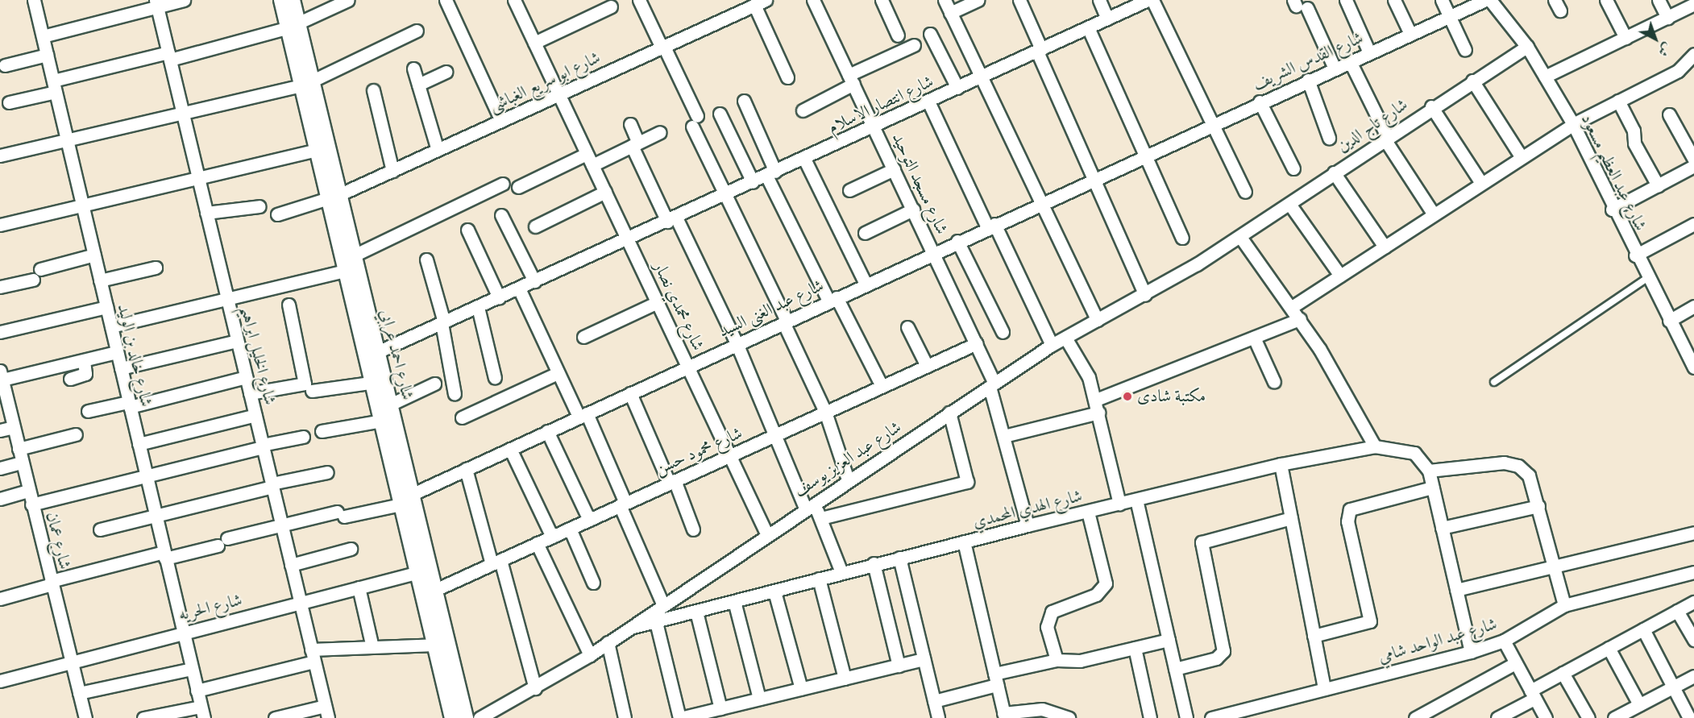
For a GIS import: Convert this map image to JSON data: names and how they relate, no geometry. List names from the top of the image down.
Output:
{
  "streets": {
    "street": [
      "شارع القدس الشريف",
      "شارع ابو سريع الغباشى",
      "شارع انتصار الاسلام",
      "شارع تاج الدين",
      "شارع عبد العظيم مسعود",
      "شارع مسجد التوحيد",
      "شارع محمدي نصار",
      "شارع عبد الغنى السيد",
      "شارع احمد عرابي",
      "شارع خالد بن الوليد",
      "شارع الخليل ابراهيم",
      "شارع محمود حسن",
      "شارع عبد العزيز يوسف",
      "شارع الهدي المحمدي",
      "شارع عمان",
      "شارع الحريه",
      "شارع عبد الواحد شامي"
    ]
  },
  "crossings": [
    ["شارع القدس الشريف", "شارع عبد الغنى السيد"],
    ["شارع ابو سريع الغباشى", "شارع محمدي نصار"],
    ["شارع ابو سريع الغباشى", "شارع احمد عرابي"],
    ["شارع انتصار الاسلام", "شارع مسجد التوحيد"],
    ["شارع انتصار الاسلام", "شارع محمدي نصار"],
    ["شارع انتصار الاسلام", "شارع احمد عرابي"],
    ["شارع تاج الدين", "شارع عبد العظيم مسعود"],
    ["شارع تاج الدين", "شارع عبد العزيز يوسف"],
    ["شارع مسجد التوحيد", "شارع عبد الغنى السيد"],
    ["شارع مسجد التوحيد", "شارع محمود حسن"],
    ["شارع مسجد التوحيد", "شارع عبد العزيز يوسف"],
    ["شارع مسجد التوحيد", "شارع الهدي المحمدي"],
    ["شارع محمدي نصار", "شارع عبد الغنى السيد"],
    ["شارع محمدي نصار", "شارع محمود حسن"],
    ["شارع محمدي نصار", "شارع عبد العزيز يوسف"],
    ["شارع عبد الغنى السيد", "شارع احمد عرابي"],
    ["شارع عبد الغنى السيد", "شارع خالد بن الوليد"],
    ["شارع عبد الغنى السيد", "شارع الخليل ابراهيم"],
    ["شارع عبد الغنى السيد", "شارع عمان"],
    ["شارع احمد عرابي", "شارع محمود حسن"],
    ["شارع احمد عرابي", "شارع الحريه"],
    ["شارع خالد بن الوليد", "شارع الحريه"],
    ["شارع الخليل ابراهيم", "شارع الحريه"],
    ["شارع عبد العزيز يوسف", "شارع الهدي المحمدي"],
    ["شارع عمان", "شارع الحريه"]
  ],
  "places": ["مكتبة شادى"],
  "north": "bottom right"
}
